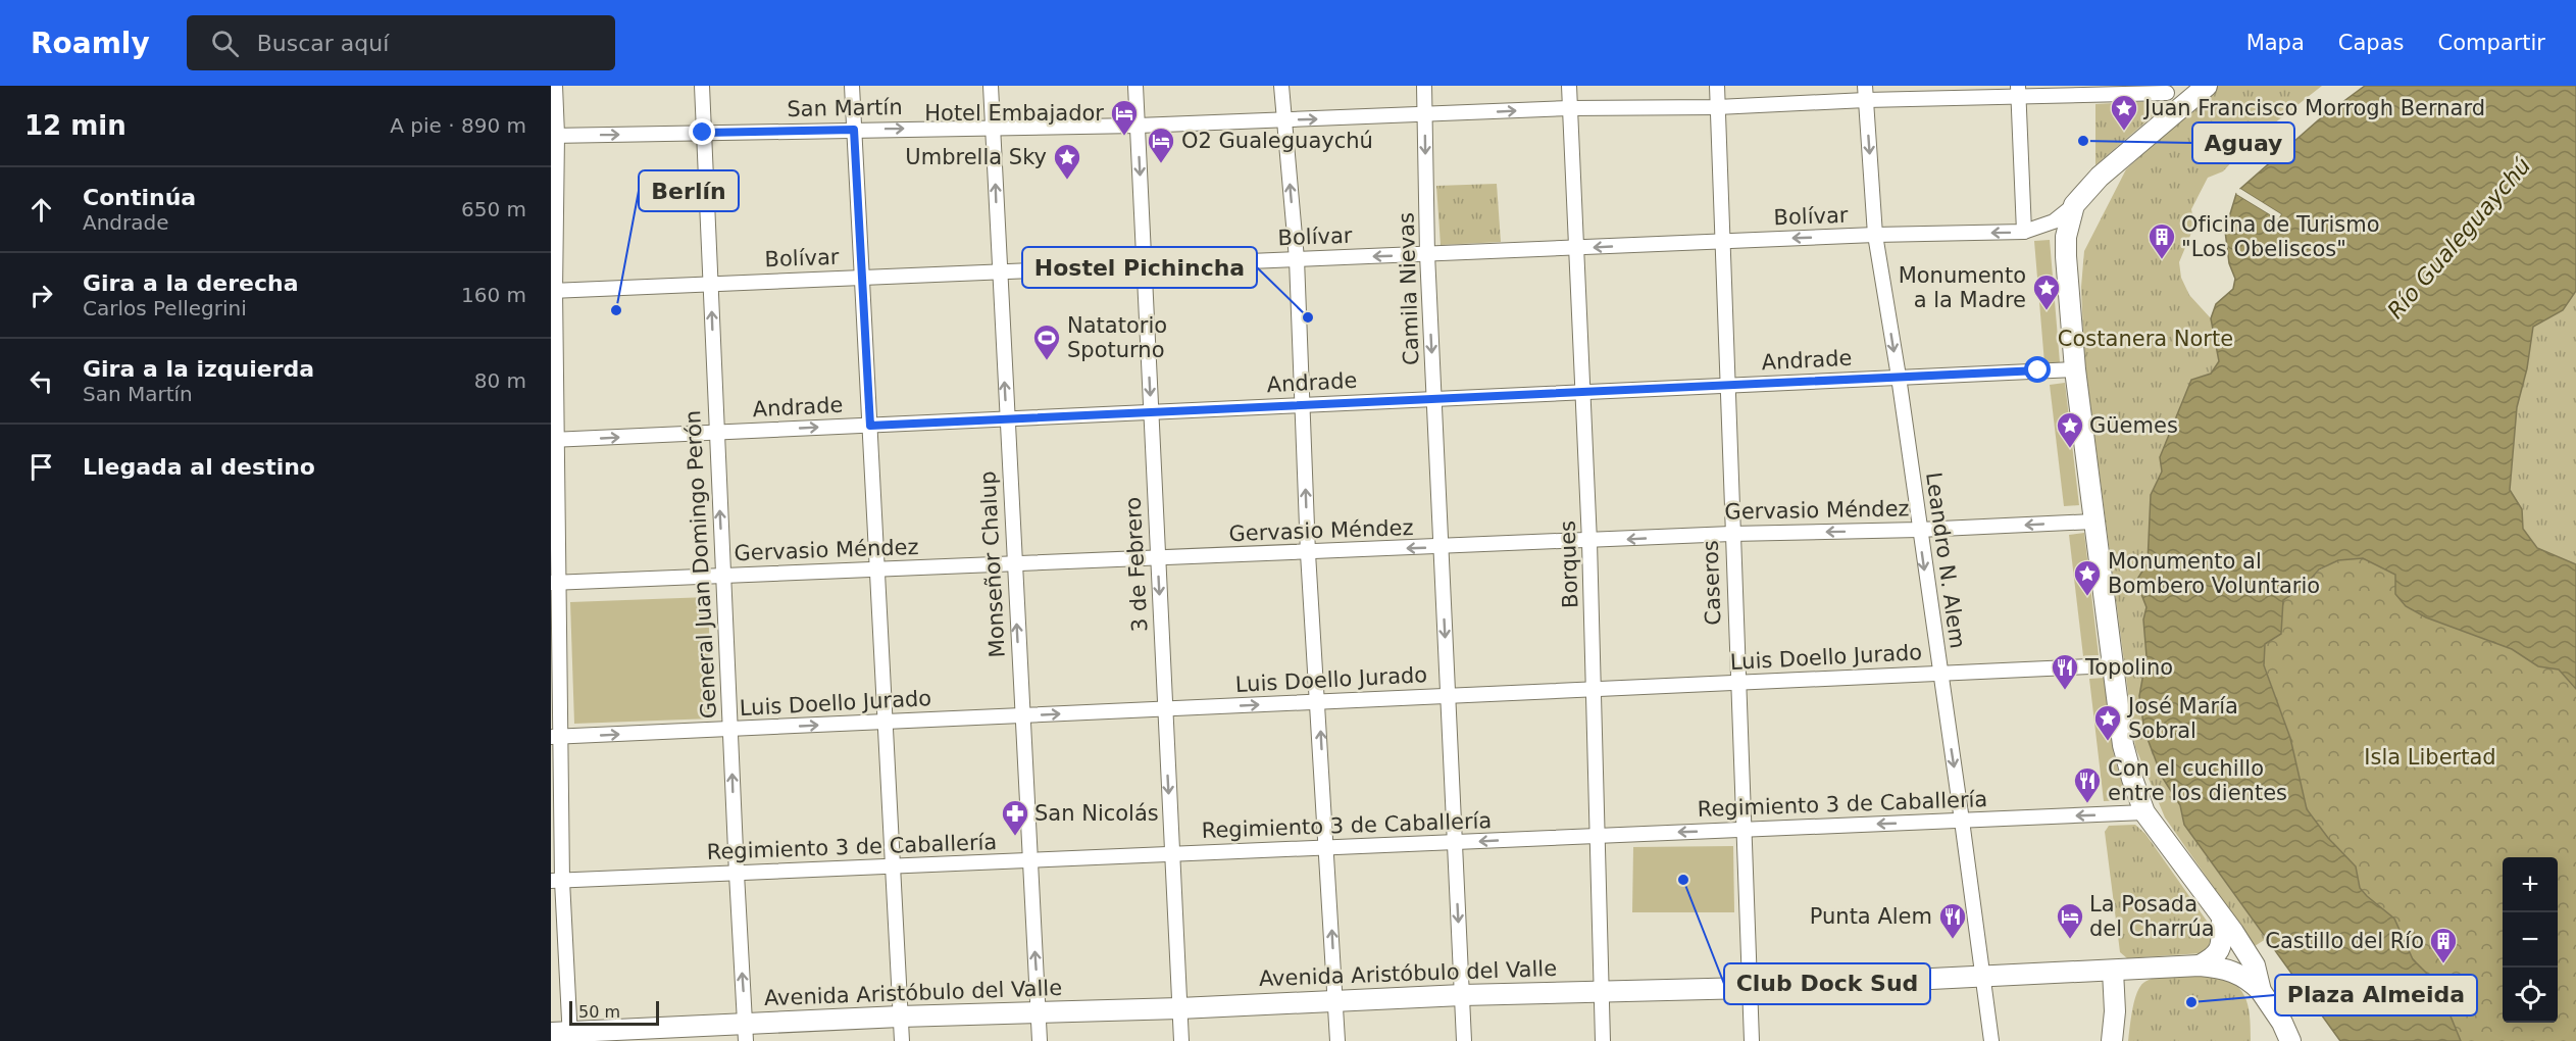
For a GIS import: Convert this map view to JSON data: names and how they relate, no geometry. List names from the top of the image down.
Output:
{
  "streets": {
    "main road": ["Avenida Aristóbulo del Valle"],
    "street": [
      "San Martín",
      "Bolívar",
      "Camila Nievas",
      "Andrade",
      "Gervasio Méndez",
      "Leandro N. Alem",
      "General Juan Domingo Perón",
      "Monseñor Chalup",
      "3 de Febrero",
      "Borques",
      "Caseros",
      "Luis Doello Jurado",
      "Regimiento 3 de Caballería"
    ]
  },
  "crossings": [
    ["San Martín", "Camila Nievas"],
    ["San Martín", "Leandro N. Alem"],
    ["San Martín", "General Juan Domingo Perón"],
    ["San Martín", "Monseñor Chalup"],
    ["San Martín", "3 de Febrero"],
    ["San Martín", "Borques"],
    ["San Martín", "Caseros"],
    ["Bolívar", "Camila Nievas"],
    ["Bolívar", "Leandro N. Alem"],
    ["Bolívar", "General Juan Domingo Perón"],
    ["Bolívar", "Monseñor Chalup"],
    ["Bolívar", "3 de Febrero"],
    ["Bolívar", "Borques"],
    ["Bolívar", "Caseros"],
    ["Camila Nievas", "Andrade"],
    ["Camila Nievas", "Gervasio Méndez"],
    ["Camila Nievas", "Luis Doello Jurado"],
    ["Camila Nievas", "Regimiento 3 de Caballería"],
    ["Camila Nievas", "Avenida Aristóbulo del Valle"],
    ["Andrade", "Leandro N. Alem"],
    ["Andrade", "General Juan Domingo Perón"],
    ["Andrade", "Monseñor Chalup"],
    ["Andrade", "3 de Febrero"],
    ["Andrade", "Borques"],
    ["Andrade", "Caseros"],
    ["Gervasio Méndez", "Leandro N. Alem"],
    ["Gervasio Méndez", "General Juan Domingo Perón"],
    ["Gervasio Méndez", "Monseñor Chalup"],
    ["Gervasio Méndez", "3 de Febrero"],
    ["Gervasio Méndez", "Borques"],
    ["Gervasio Méndez", "Caseros"],
    ["Leandro N. Alem", "Luis Doello Jurado"],
    ["Leandro N. Alem", "Regimiento 3 de Caballería"],
    ["Leandro N. Alem", "Avenida Aristóbulo del Valle"],
    ["General Juan Domingo Perón", "Luis Doello Jurado"],
    ["General Juan Domingo Perón", "Regimiento 3 de Caballería"],
    ["General Juan Domingo Perón", "Avenida Aristóbulo del Valle"],
    ["Monseñor Chalup", "Luis Doello Jurado"],
    ["Monseñor Chalup", "Regimiento 3 de Caballería"],
    ["Monseñor Chalup", "Avenida Aristóbulo del Valle"],
    ["3 de Febrero", "Luis Doello Jurado"],
    ["3 de Febrero", "Regimiento 3 de Caballería"],
    ["3 de Febrero", "Avenida Aristóbulo del Valle"],
    ["Borques", "Luis Doello Jurado"],
    ["Borques", "Regimiento 3 de Caballería"],
    ["Borques", "Avenida Aristóbulo del Valle"],
    ["Caseros", "Luis Doello Jurado"],
    ["Caseros", "Regimiento 3 de Caballería"],
    ["Caseros", "Avenida Aristóbulo del Valle"]
  ],
  "one_way": [
    "San Martín",
    "Bolívar",
    "Camila Nievas",
    "Gervasio Méndez",
    "Leandro N. Alem",
    "General Juan Domingo Perón",
    "Monseñor Chalup",
    "3 de Febrero",
    "Luis Doello Jurado",
    "Regimiento 3 de Caballería"
  ],
  "water": ["Río Gualeguaychú"],
  "parks": ["Costanera Norte", "Isla Libertad"],
  "places": {
    "place": [
      "Juan Francisco Morrogh Bernard",
      "Umbrella Sky",
      "Monumento a la Madre",
      "Güemes",
      "Monumento al Bombero Voluntario",
      "José María Sobral"
    ],
    "hotel": ["Hotel Embajador", "O2 Gualeguaychú", "La Posada del Charrúa"],
    "other": [
      "Aguay",
      "Berlín",
      "Hostel Pichincha",
      "Club Dock Sud",
      "Plaza Almeida"
    ],
    "building": ["Oficina de Turismo \"Los Obeliscos\"", "Castillo del Río"],
    "sports": ["Natatorio Spoturno"],
    "restaurant": ["Topolino", "Con el cuchillo entre los dientes", "Punta Alem"],
    "pharmacy": ["San Nicolás"]
  },
  "scale_bar": "50 m",
  "page": {
    "header": "Roamly",
    "search": "Buscar aquí",
    "nav": ["Mapa", "Capas", "Compartir"],
    "heading": ["12 min", "A pie · 890 m"],
    "list": [
      ["Continúa", "Andrade", "650 m"],
      ["Gira a la derecha", "Carlos Pellegrini", "160 m"],
      ["Gira a la izquierda", "San Martín", "80 m"],
      "Llegada al destino"
    ],
    "map_buttons": ["+", "−"],
    "scale": "50 m"
  }
}
